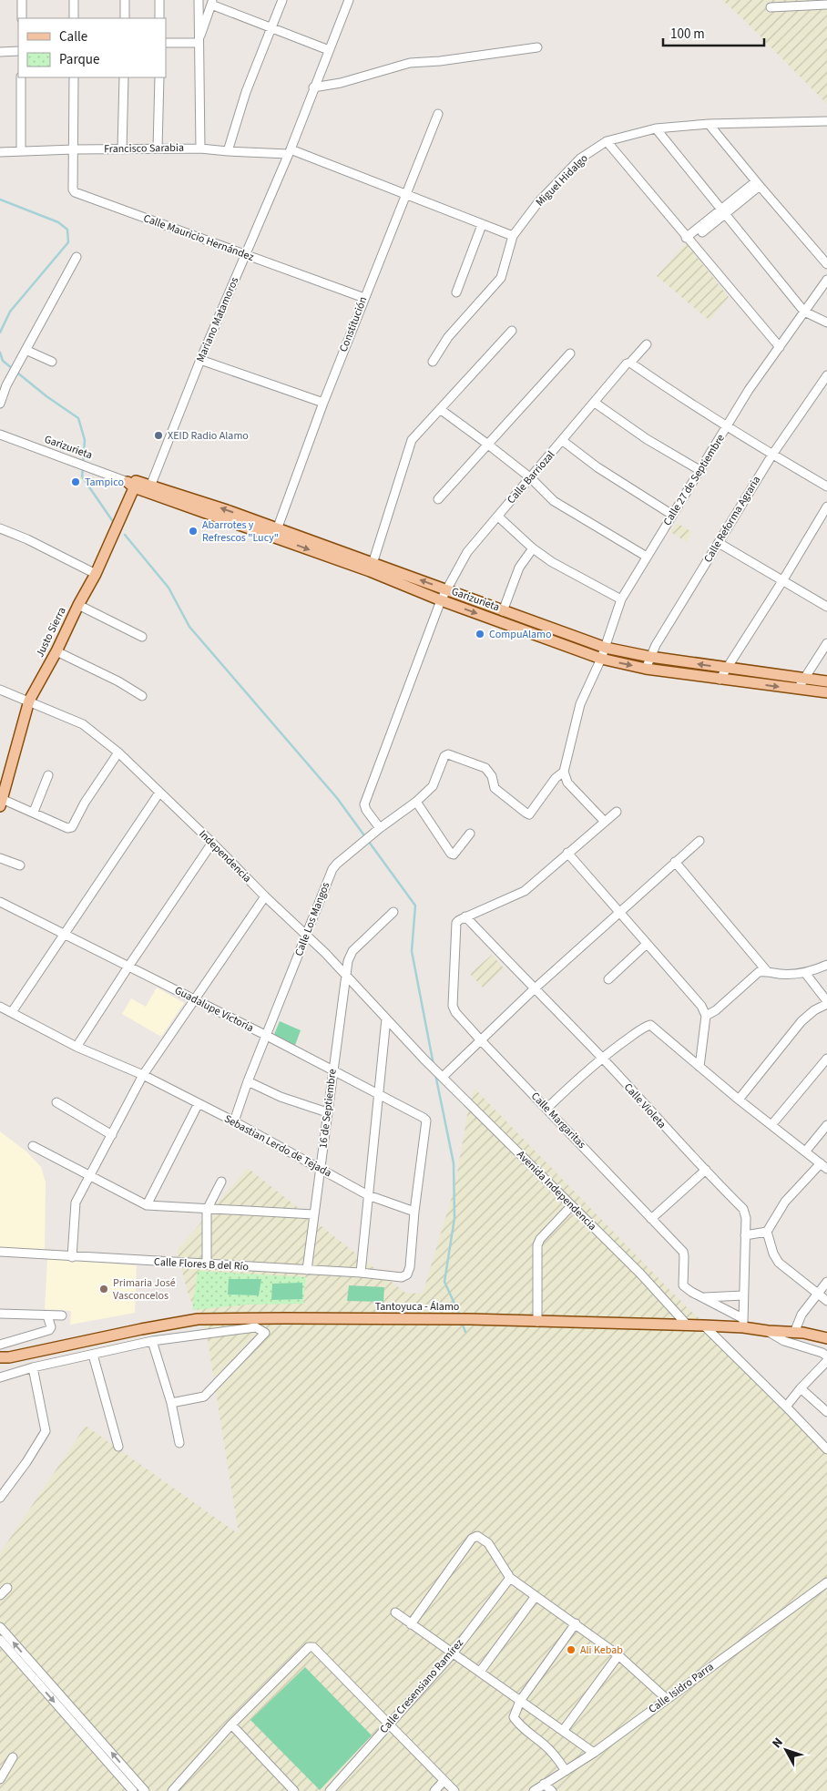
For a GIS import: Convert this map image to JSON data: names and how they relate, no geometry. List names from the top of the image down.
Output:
{
  "streets": {
    "main road": ["Garizurieta", "Justo Sierra", "Tantoyuca - Álamo"],
    "street": [
      "Francisco Sarabia",
      "Miguel Hidalgo",
      "Calle Mauricio Hernández",
      "Mariano Matamoros",
      "Constitución",
      "Calle Barriozal",
      "Calle 27 de Septiembre",
      "Calle Reforma Agraria",
      "Independencia",
      "Calle Los Mangos",
      "Guadalupe Victoria",
      "Calle Violeta",
      "16 de Septiembre",
      "Calle Margaritas",
      "Sebastian Lerdo de Tejada",
      "Avenida Independencia",
      "Calle Flores B del Río",
      "Calle Cresensiano Ramírez",
      "Calle Isidro Parra"
    ]
  },
  "crossings": [
    ["Francisco Sarabia", "Miguel Hidalgo"],
    ["Francisco Sarabia", "Calle Mauricio Hernández"],
    ["Francisco Sarabia", "Mariano Matamoros"],
    ["Francisco Sarabia", "Constitución"],
    ["Calle Mauricio Hernández", "Mariano Matamoros"],
    ["Calle Mauricio Hernández", "Constitución"],
    ["Mariano Matamoros", "Garizurieta"],
    ["Constitución", "Garizurieta"],
    ["Garizurieta", "Calle Barriozal"],
    ["Garizurieta", "Calle 27 de Septiembre"],
    ["Garizurieta", "Calle Reforma Agraria"],
    ["Garizurieta", "Justo Sierra"],
    ["Calle Barriozal", "Calle Los Mangos"],
    ["Calle 27 de Septiembre", "Calle Los Mangos"],
    ["Justo Sierra", "Independencia"],
    ["Independencia", "Calle Los Mangos"],
    ["Independencia", "16 de Septiembre"],
    ["Independencia", "Avenida Independencia"],
    ["Calle Los Mangos", "Guadalupe Victoria"],
    ["Calle Los Mangos", "Sebastian Lerdo de Tejada"],
    ["Guadalupe Victoria", "16 de Septiembre"],
    ["Guadalupe Victoria", "Sebastian Lerdo de Tejada"],
    ["Guadalupe Victoria", "Calle Flores B del Río"],
    ["Calle Violeta", "Calle Margaritas"],
    ["Calle Violeta", "Tantoyuca - Álamo"],
    ["16 de Septiembre", "Sebastian Lerdo de Tejada"],
    ["16 de Septiembre", "Calle Flores B del Río"],
    ["Calle Margaritas", "Tantoyuca - Álamo"],
    ["Sebastian Lerdo de Tejada", "Calle Flores B del Río"],
    ["Avenida Independencia", "Tantoyuca - Álamo"]
  ],
  "places": [
    "XEID Radio Alamo",
    "Tampico",
    "Abarrotes y Refrescos \"Lucy\"",
    "CompuAlamo",
    "Primaria José Vasconcelos",
    "Ali Kebab"
  ],
  "legend": ["Calle", "Parque"],
  "scale_bar": "100 m",
  "north": "top left"
}
